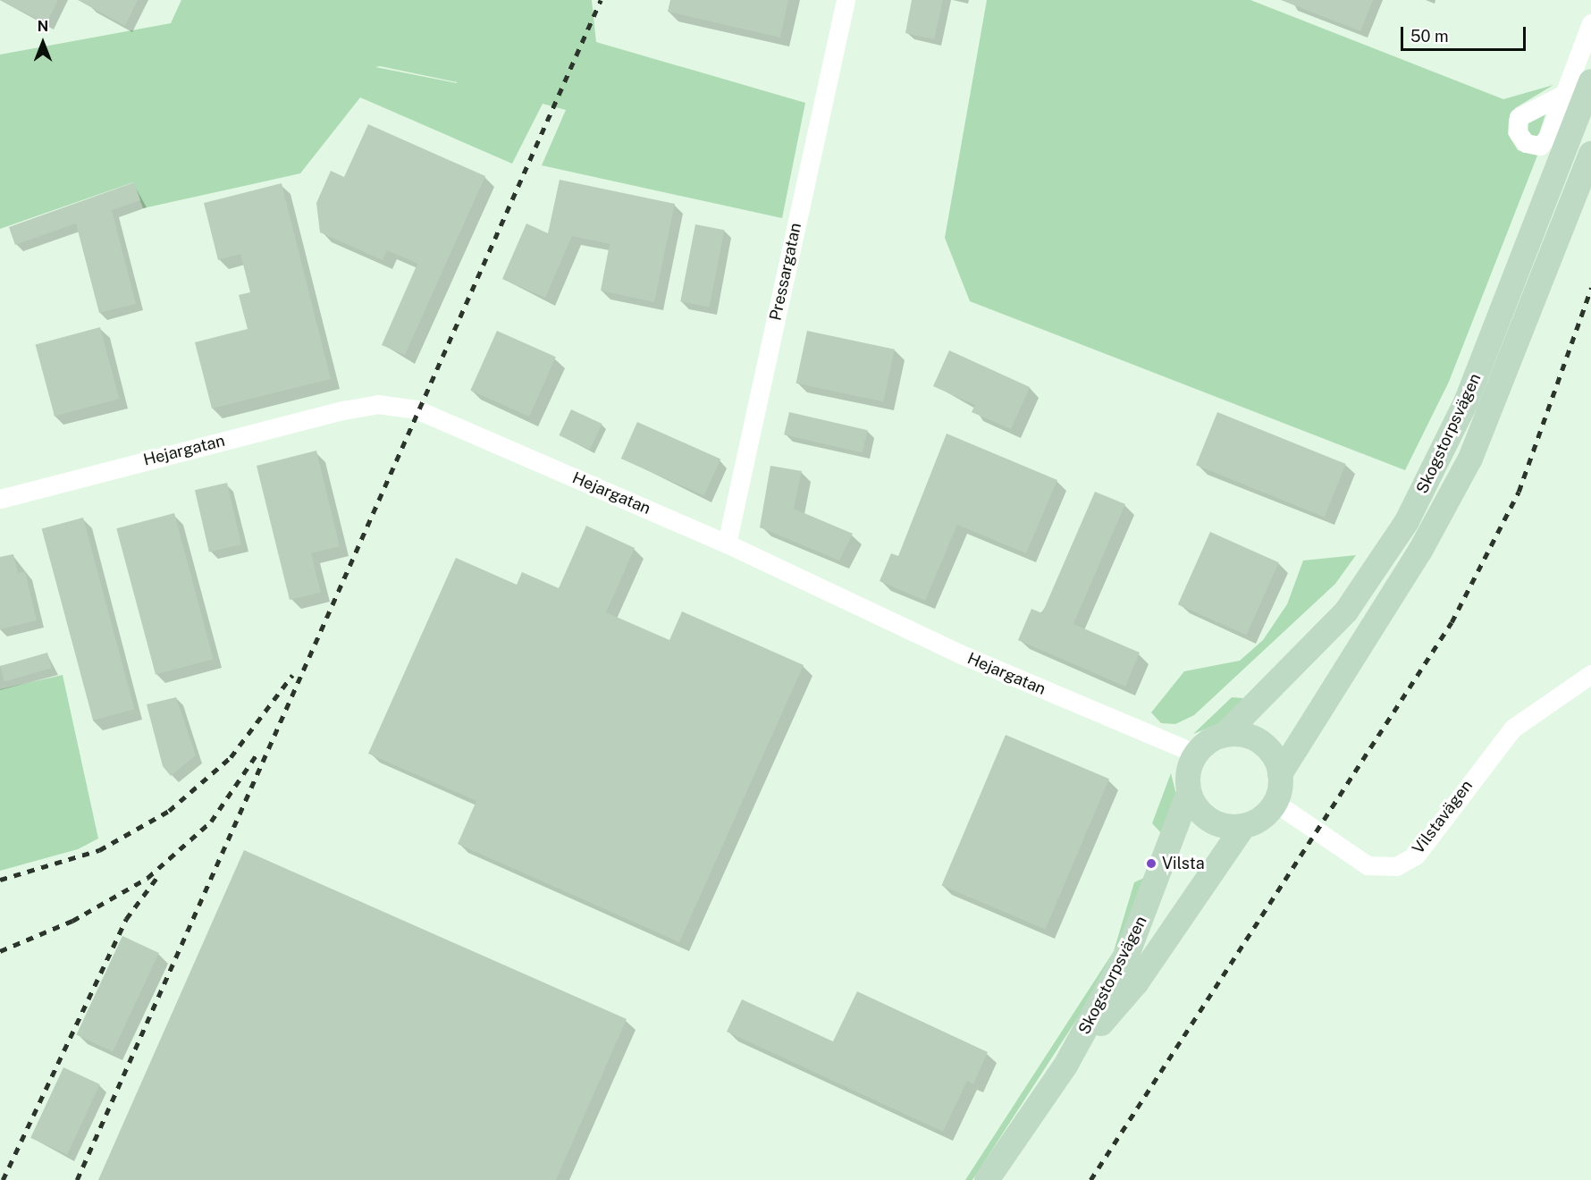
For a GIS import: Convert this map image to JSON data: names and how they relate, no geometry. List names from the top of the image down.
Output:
{
  "streets": {
    "main road": ["Skogstorpsvägen"],
    "street": ["Pressargatan", "Hejargatan", "Vilstavägen"]
  },
  "crossings": [
    ["Pressargatan", "Hejargatan"],
    ["Skogstorpsvägen", "Hejargatan"],
    ["Skogstorpsvägen", "Vilstavägen"],
    ["Hejargatan", "Vilstavägen"]
  ],
  "places": ["Vilsta"],
  "scale_bar": "50 m",
  "north": "top"
}
